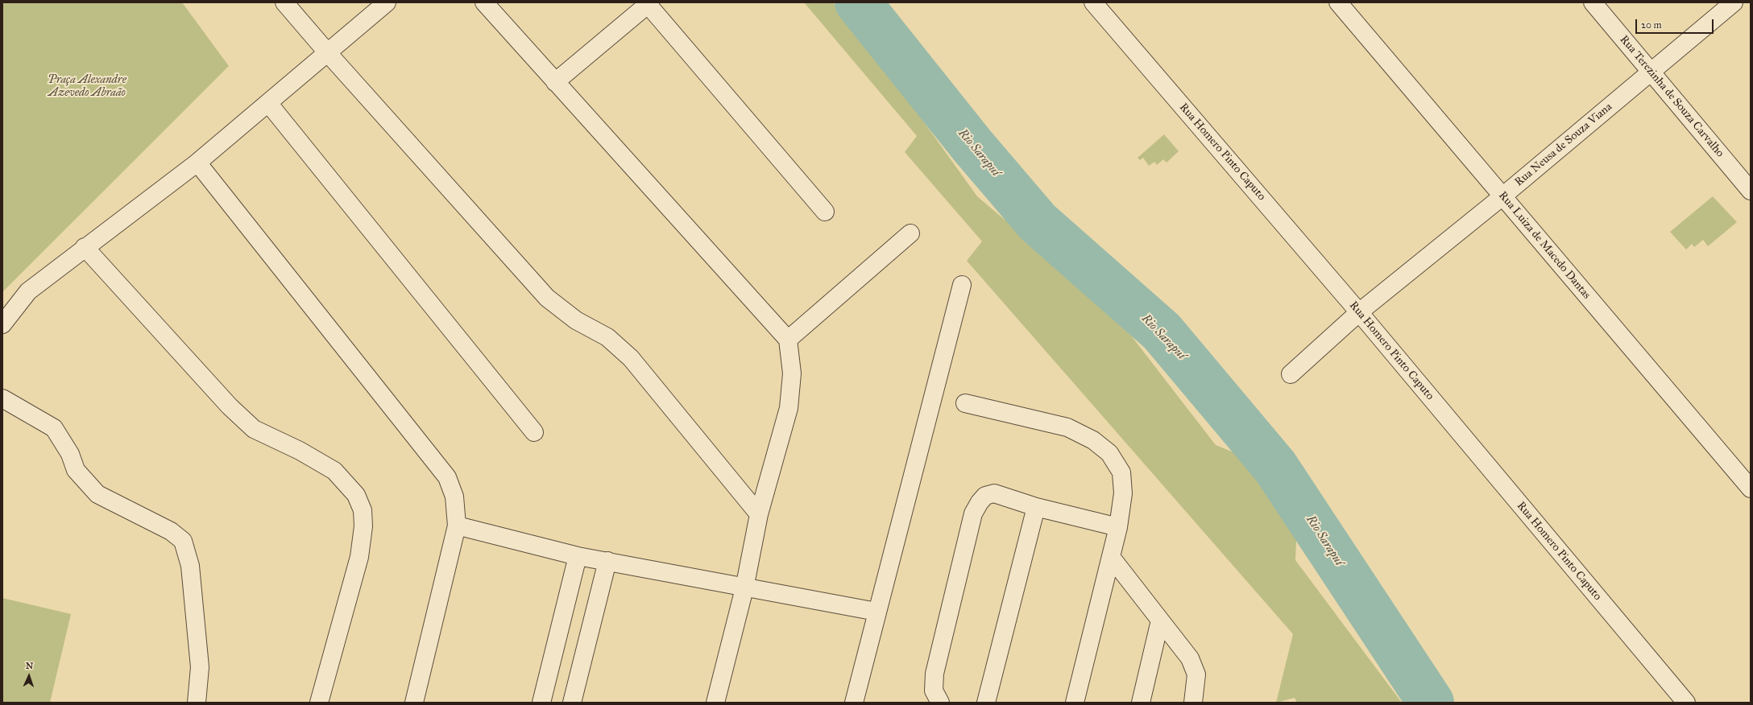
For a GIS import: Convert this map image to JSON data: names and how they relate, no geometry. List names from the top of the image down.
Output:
{
  "streets": {
    "street": [
      "Rua Terezinha de Souza Carvalho",
      "Rua Neusa de Souza Viana",
      "Rua Homero Pinto Caputo",
      "Rua Luiza de Macedo Dantas"
    ]
  },
  "crossings": [
    ["Rua Terezinha de Souza Carvalho", "Rua Neusa de Souza Viana"],
    ["Rua Neusa de Souza Viana", "Rua Homero Pinto Caputo"],
    ["Rua Neusa de Souza Viana", "Rua Luiza de Macedo Dantas"]
  ],
  "water": ["Rio Sarapuí"],
  "parks": ["Praça Alexandre Azevedo Abraão"],
  "scale_bar": "20 m",
  "north": "top"
}
